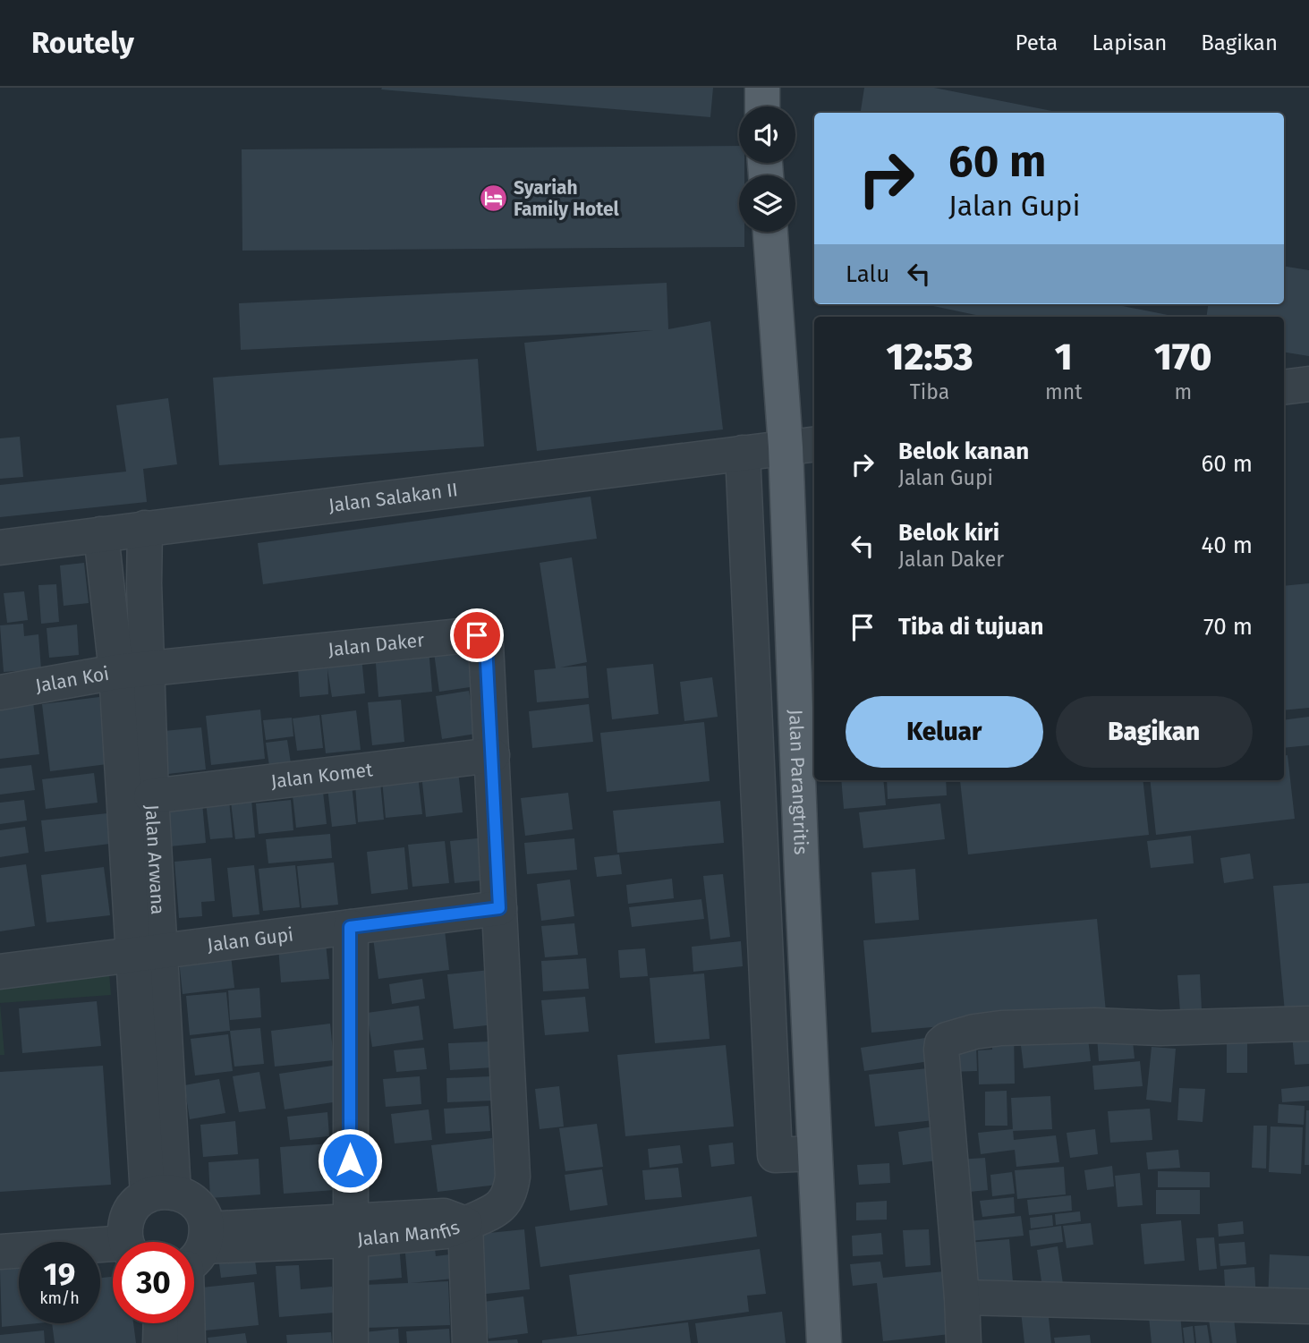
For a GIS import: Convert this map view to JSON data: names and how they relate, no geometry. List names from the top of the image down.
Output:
{
  "streets": {
    "main road": ["Jalan Parangtritis"],
    "street": [
      "Jalan Salakan II",
      "Jalan Daker",
      "Jalan Koi",
      "Jalan Komet",
      "Jalan Arwana",
      "Jalan Gupi",
      "Jalan Manfis"
    ]
  },
  "crossings": [
    ["Jalan Salakan II", "Jalan Parangtritis"],
    ["Jalan Salakan II", "Jalan Arwana"],
    ["Jalan Daker", "Jalan Koi"],
    ["Jalan Daker", "Jalan Komet"],
    ["Jalan Daker", "Jalan Arwana"],
    ["Jalan Daker", "Jalan Gupi"],
    ["Jalan Daker", "Jalan Manfis"],
    ["Jalan Koi", "Jalan Arwana"],
    ["Jalan Komet", "Jalan Arwana"],
    ["Jalan Arwana", "Jalan Gupi"],
    ["Jalan Gupi", "Jalan Manfis"]
  ],
  "places": {
    "hotel": ["Syariah Family Hotel"]
  },
  "page": {
    "header": "Routely",
    "nav": ["Peta", "Lapisan", "Bagikan"],
    "turn": ["60 m", "Jalan Gupi"],
    "then": "Lalu",
    "eta": [
      "12:53",
      "Tiba",
      "1",
      "mnt",
      "170",
      "m"
    ],
    "list": [
      {
        "name": "Belok kanan",
        "note": "Jalan Gupi",
        "value": "60 m"
      },
      {
        "name": "Belok kiri",
        "note": "Jalan Daker",
        "value": "40 m"
      },
      {
        "name": "Tiba di tujuan",
        "value": "70 m"
      }
    ],
    "buttons": ["Keluar", "Bagikan"],
    "speed": "19 km/h",
    "limit": "30"
  }
}
